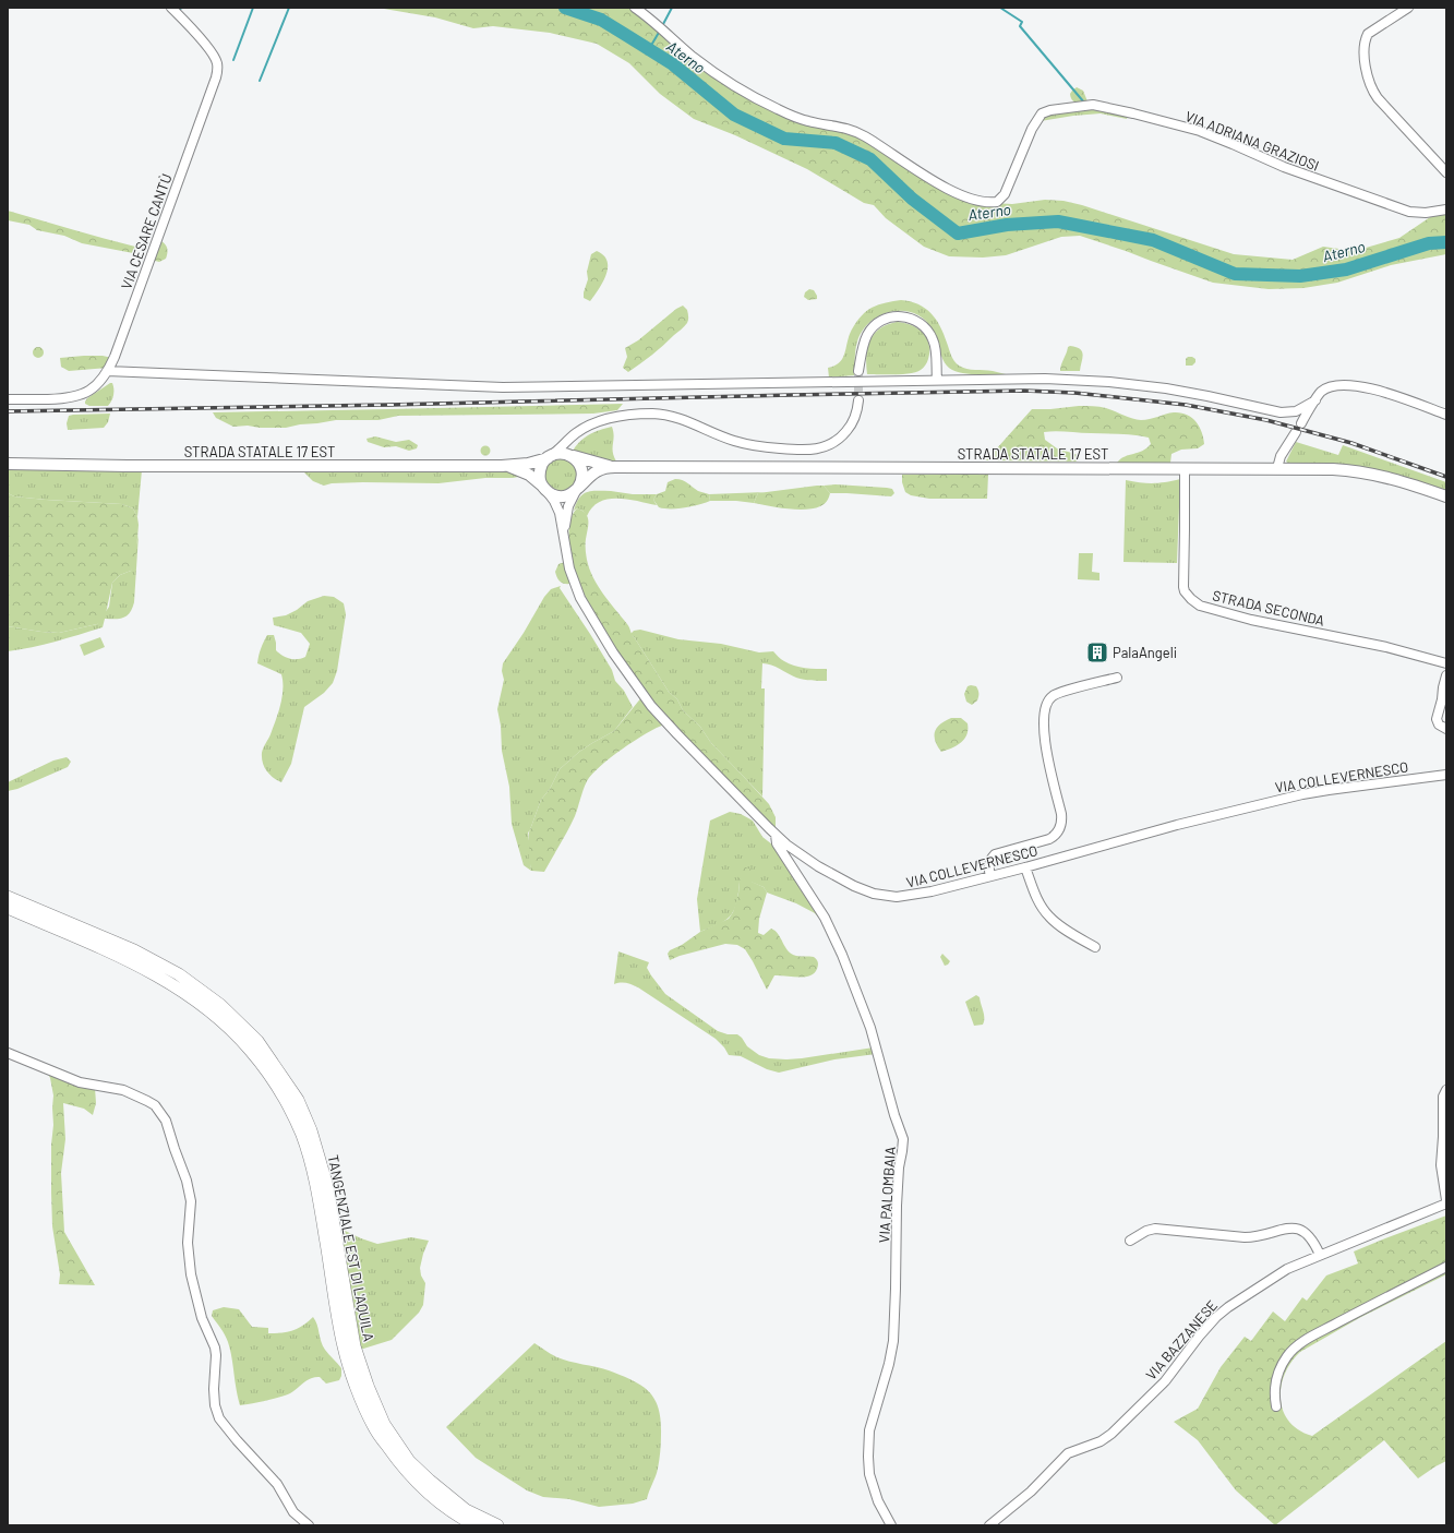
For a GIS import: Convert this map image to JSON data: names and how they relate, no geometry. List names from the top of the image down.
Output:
{
  "streets": {
    "highway": ["TANGENZIALE EST DI L'AQUILA"],
    "main road": ["STRADA STATALE 17 EST"],
    "street": [
      "VIA ADRIANA GRAZIOSI",
      "VIA CESARE CANTÙ",
      "STRADA SECONDA",
      "VIA COLLEVERNESCO",
      "VIA PALOMBAIA",
      "VIA BAZZANESE"
    ]
  },
  "crossings": [
    ["STRADA STATALE 17 EST", "STRADA SECONDA"],
    ["STRADA STATALE 17 EST", "VIA COLLEVERNESCO"],
    ["VIA COLLEVERNESCO", "VIA PALOMBAIA"]
  ],
  "water": ["Aterno"],
  "places": {
    "building": ["PalaAngeli"]
  }
}
